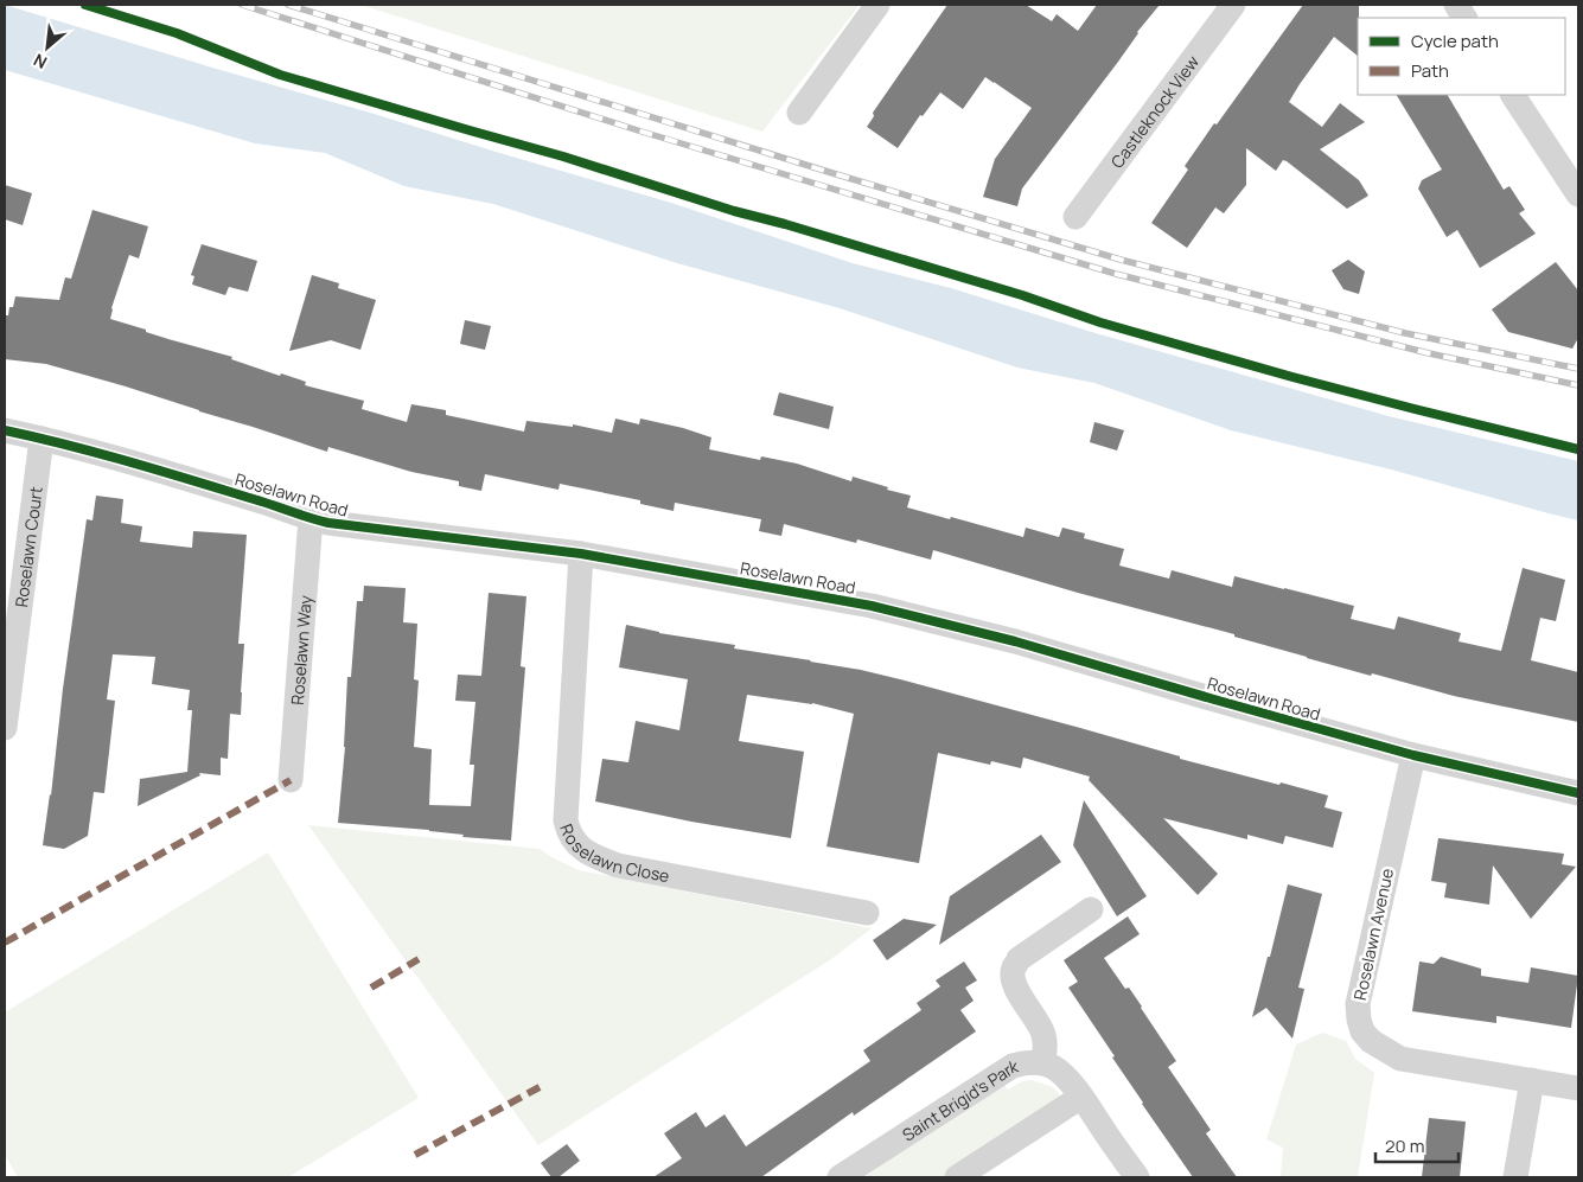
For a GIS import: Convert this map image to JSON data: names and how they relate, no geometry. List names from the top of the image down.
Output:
{
  "streets": {
    "street": [
      "Castleknock View",
      "Roselawn Road",
      "Roselawn Court",
      "Roselawn Way",
      "Roselawn Close",
      "Roselawn Avenue",
      "Saint Brigid's Park"
    ]
  },
  "crossings": [
    ["Roselawn Road", "Roselawn Court"],
    ["Roselawn Road", "Roselawn Way"],
    ["Roselawn Road", "Roselawn Close"],
    ["Roselawn Road", "Roselawn Avenue"]
  ],
  "legend": ["Cycle path", "Path"],
  "scale_bar": "20 m",
  "north": "bottom left"
}
